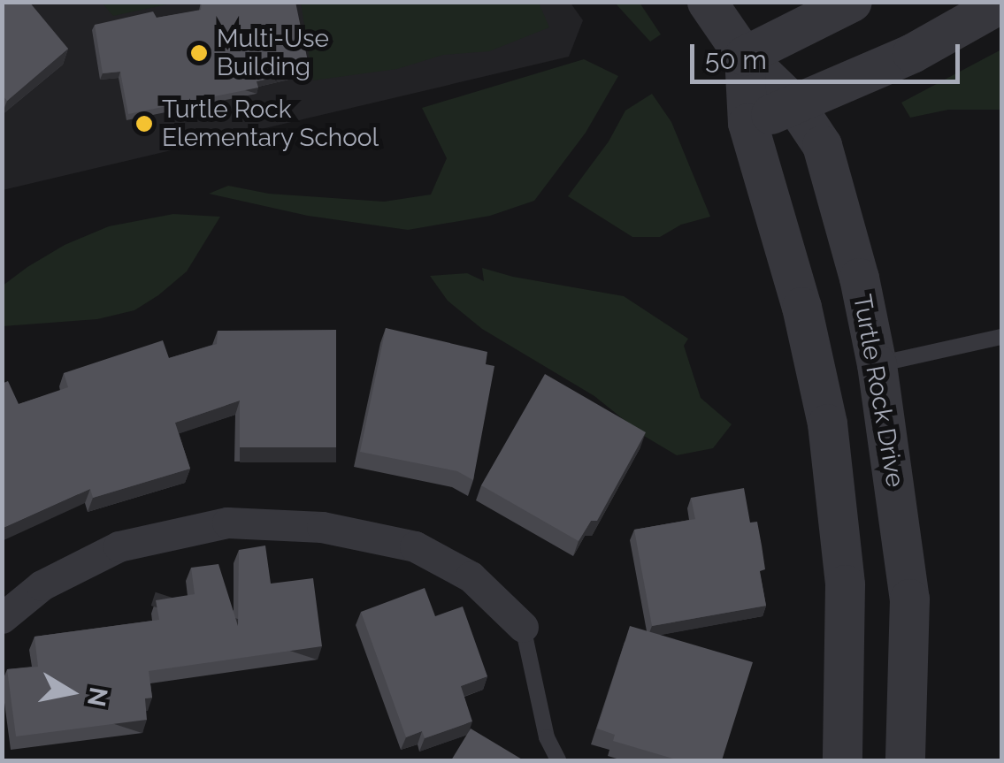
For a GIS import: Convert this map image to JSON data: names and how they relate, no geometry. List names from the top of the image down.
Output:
{
  "streets": {
    "street": ["Turtle Rock Drive"]
  },
  "places": ["Multi-Use Building", "Turtle Rock Elementary School"],
  "scale_bar": "50 m",
  "north": "right"
}
